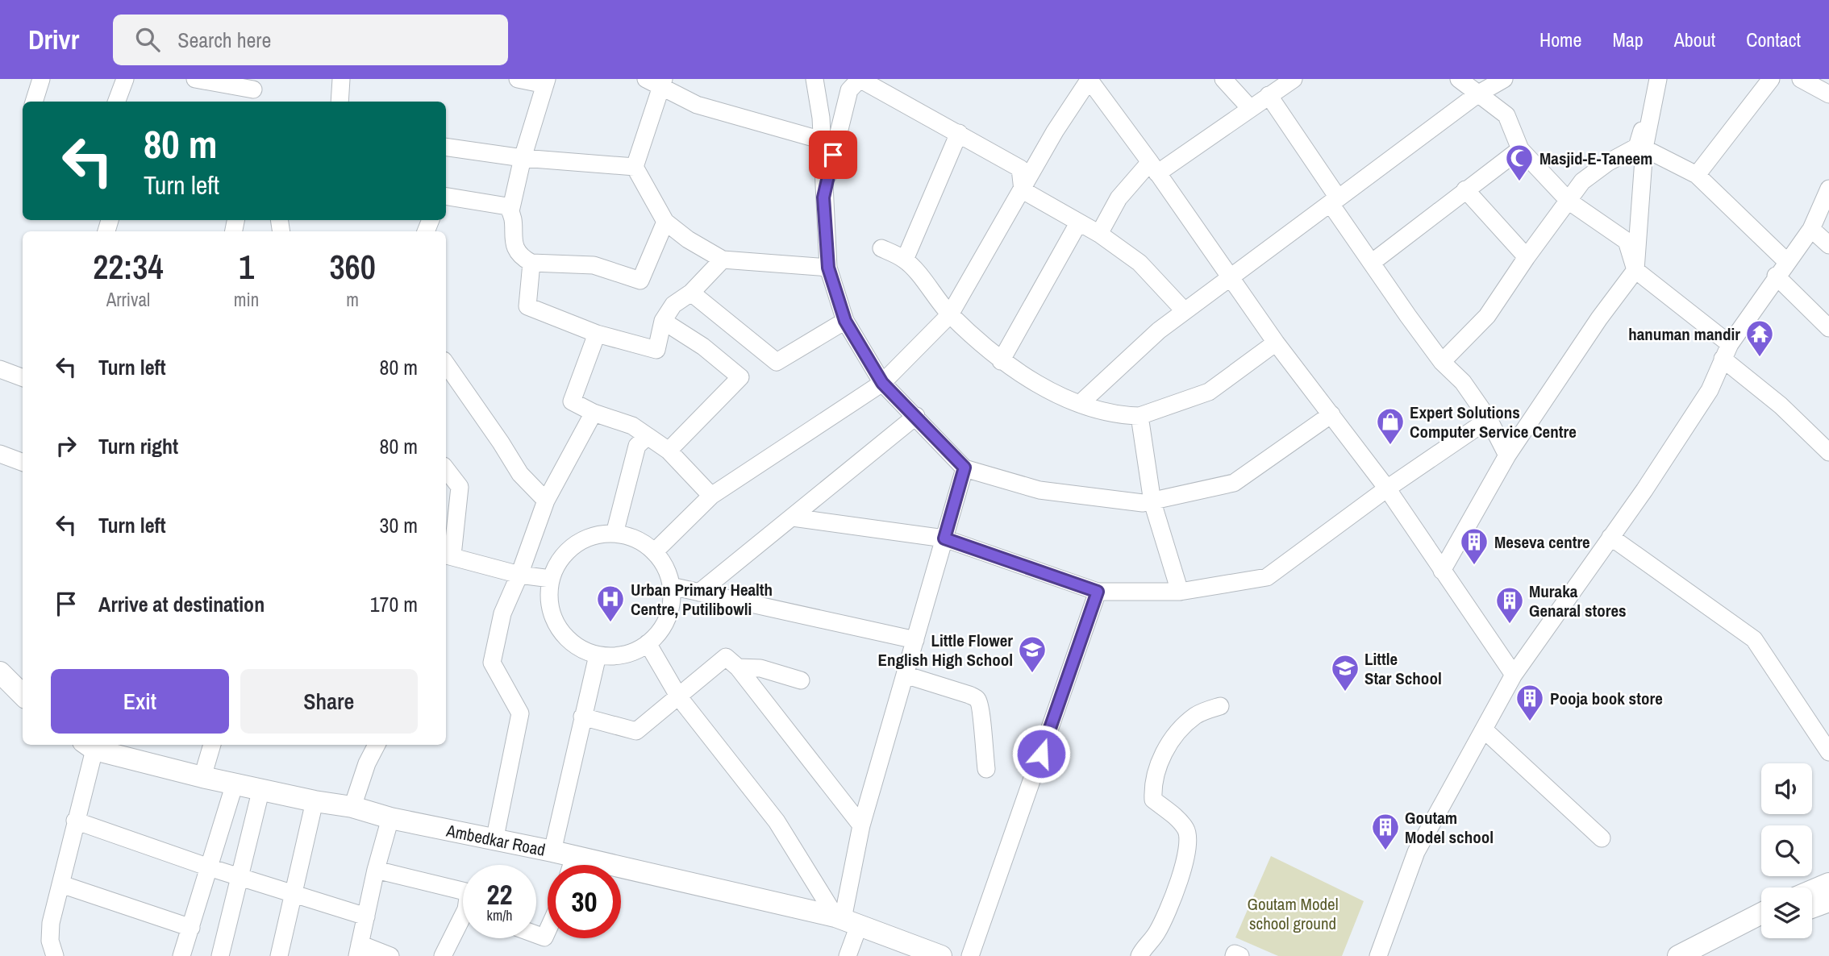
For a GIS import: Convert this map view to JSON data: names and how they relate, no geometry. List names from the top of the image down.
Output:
{
  "streets": {
    "main road": ["Ambedkar Road"]
  },
  "parks": ["Goutam Model school ground"],
  "places": {
    "mosque": ["Masjid-E-Taneem"],
    "temple": ["hanuman mandir"],
    "shop": ["Expert Solutions Computer Service Centre"],
    "building": [
      "Meseva centre",
      "Muraka Genaral stores",
      "Pooja book store",
      "Goutam Model school"
    ],
    "hospital": ["Urban Primary Health Centre, Putilibowli"],
    "school or university": ["Little Flower English High School", "Little Star School"]
  },
  "page": {
    "header": "Drivr",
    "search": "Search here",
    "nav": [
      "Home",
      "Map",
      "About",
      "Contact"
    ],
    "turn": ["80 m", "Turn left"],
    "eta": [
      "22:34",
      "Arrival",
      "1",
      "min",
      "360",
      "m"
    ],
    "list": [
      {
        "name": "Turn left",
        "value": "80 m"
      },
      {
        "name": "Turn right",
        "value": "80 m"
      },
      {
        "name": "Turn left",
        "value": "30 m"
      },
      {
        "name": "Arrive at destination",
        "value": "170 m"
      }
    ],
    "buttons": ["Exit", "Share"],
    "speed": "22 km/h",
    "limit": "30"
  }
}
